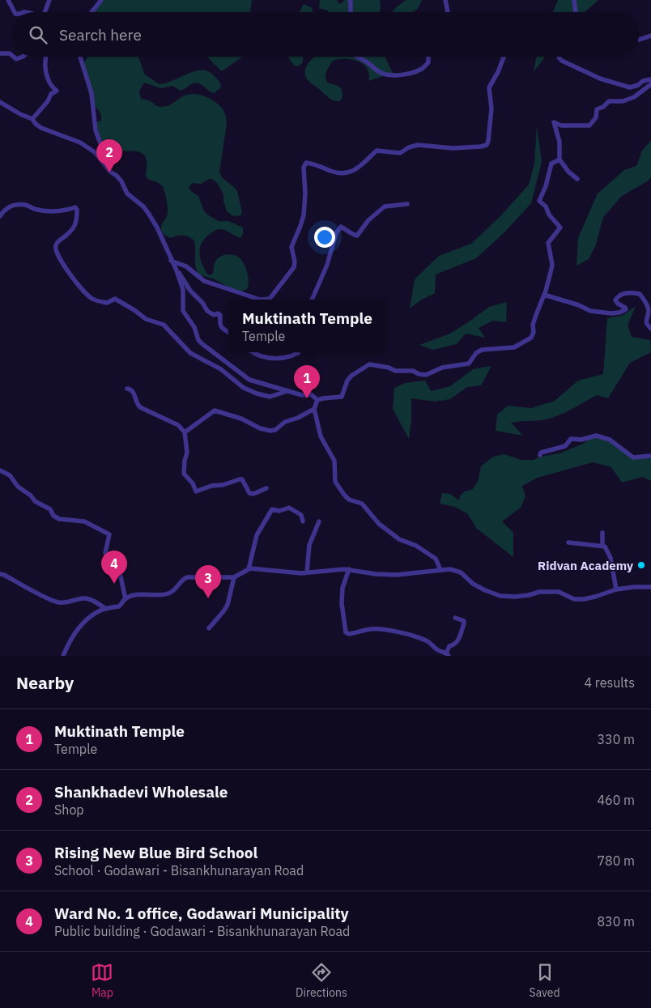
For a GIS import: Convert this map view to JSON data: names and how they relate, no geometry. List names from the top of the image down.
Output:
{
  "places": ["Ridvan Academy"],
  "page": {
    "search": "Search here",
    "pins": [
      "2",
      "1",
      "4",
      "3"
    ],
    "popup": ["Muktinath Temple", "Temple"],
    "heading": ["Nearby", "4 results"],
    "list": [
      {
        "mark": "1",
        "name": "Muktinath Temple",
        "note": "Temple",
        "value": "330 m"
      },
      {
        "mark": "2",
        "name": "Shankhadevi Wholesale",
        "note": "Shop",
        "value": "460 m"
      },
      {
        "mark": "3",
        "name": "Rising New Blue Bird School",
        "note": "School · Godawari - Bisankhunarayan Road",
        "value": "780 m"
      },
      {
        "mark": "4",
        "name": "Ward No. 1 office, Godawari Municipality",
        "note": "Public building · Godawari - Bisankhunarayan Road",
        "value": "830 m"
      }
    ],
    "nav": ["Map", "Directions", "Saved"]
  }
}
